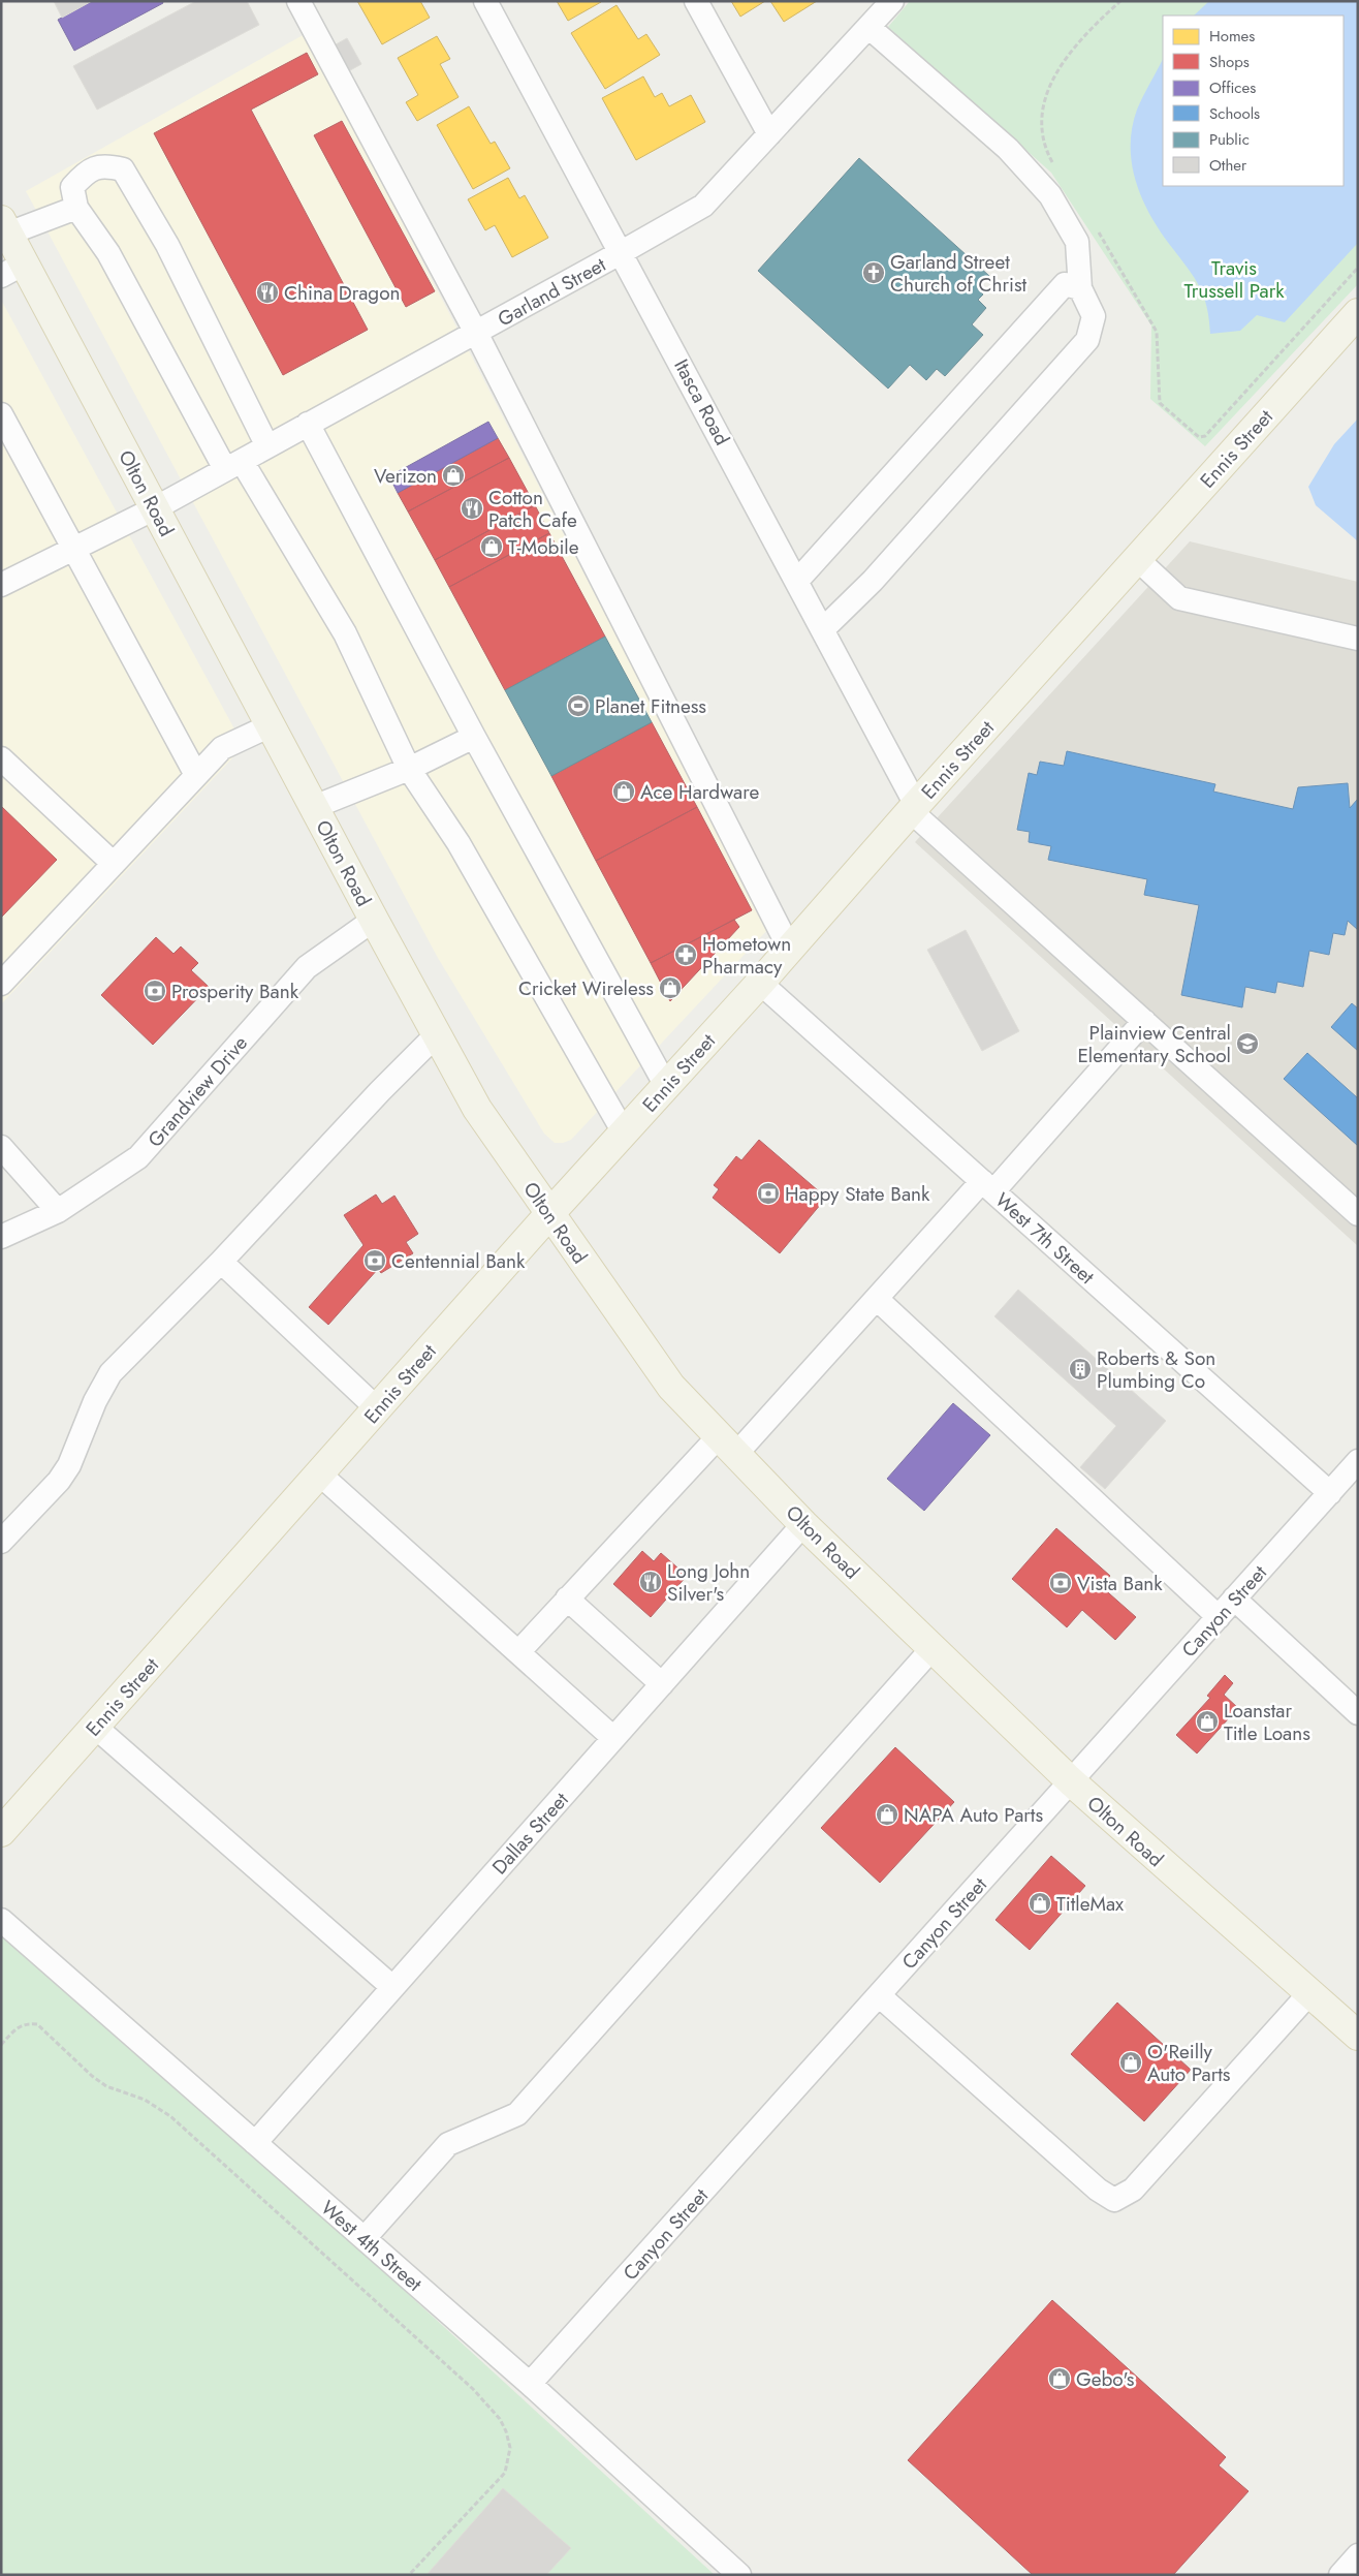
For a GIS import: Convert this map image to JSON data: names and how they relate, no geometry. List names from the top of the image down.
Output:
{
  "streets": {
    "main road": ["Ennis Street", "Olton Road"],
    "street": [
      "Garland Street",
      "Itasca Road",
      "Grandview Drive",
      "West 7th Street",
      "Canyon Street",
      "Dallas Street",
      "West 4th Street"
    ]
  },
  "crossings": [
    ["Garland Street", "Itasca Road"],
    ["Garland Street", "Olton Road"],
    ["Itasca Road", "Ennis Street"],
    ["Ennis Street", "Olton Road"],
    ["Ennis Street", "West 7th Street"],
    ["Olton Road", "Grandview Drive"],
    ["Olton Road", "Canyon Street"],
    ["Olton Road", "Dallas Street"],
    ["West 7th Street", "Canyon Street"],
    ["Canyon Street", "West 4th Street"],
    ["Dallas Street", "West 4th Street"]
  ],
  "parks": ["Travis Trussell Park"],
  "places": {
    "church": ["Garland Street Church of Christ"],
    "restaurant": ["China Dragon", "Cotton Patch Cafe", "Long John Silver's"],
    "shop": [
      "Verizon",
      "T-Mobile",
      "Ace Hardware",
      "Cricket Wireless",
      "Loanstar Title Loans",
      "NAPA Auto Parts",
      "TitleMax",
      "O'Reilly Auto Parts",
      "Gebo's"
    ],
    "sports": ["Planet Fitness"],
    "pharmacy": ["Hometown Pharmacy"],
    "bank": [
      "Prosperity Bank",
      "Happy State Bank",
      "Centennial Bank",
      "Vista Bank"
    ],
    "school or university": ["Plainview Central Elementary School"],
    "building": ["Roberts & Son Plumbing Co"]
  },
  "legend": [
    "Homes",
    "Shops",
    "Offices",
    "Schools",
    "Public",
    "Other"
  ]
}
